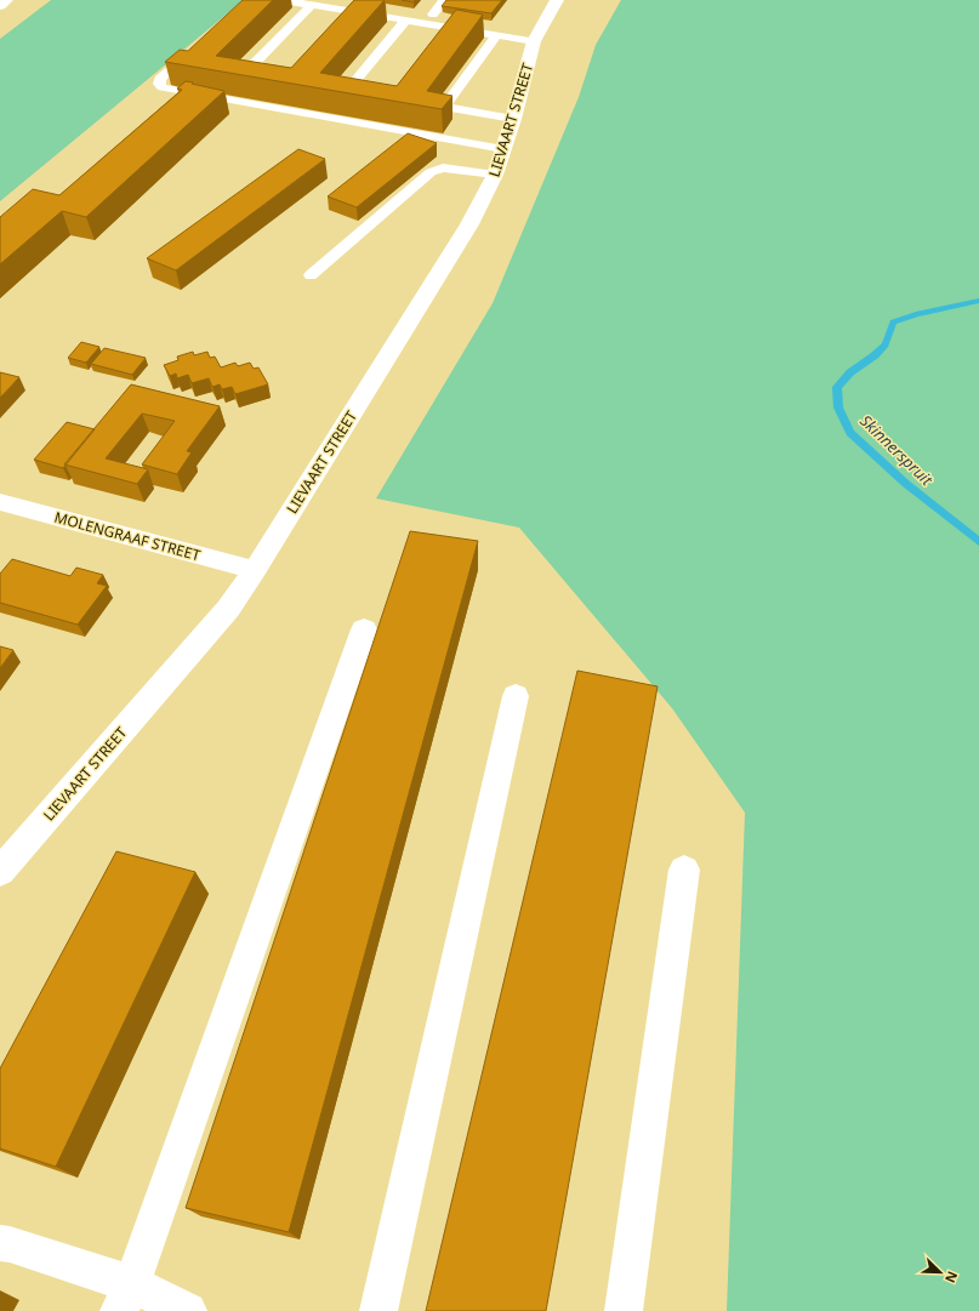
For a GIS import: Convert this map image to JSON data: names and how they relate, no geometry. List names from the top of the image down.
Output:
{
  "streets": {
    "street": ["LIEVAART STREET", "MOLENGRAAF STREET"]
  },
  "crossings": [
    ["LIEVAART STREET", "MOLENGRAAF STREET"]
  ],
  "water": ["Skinnerspruit"],
  "north": "bottom right"
}
